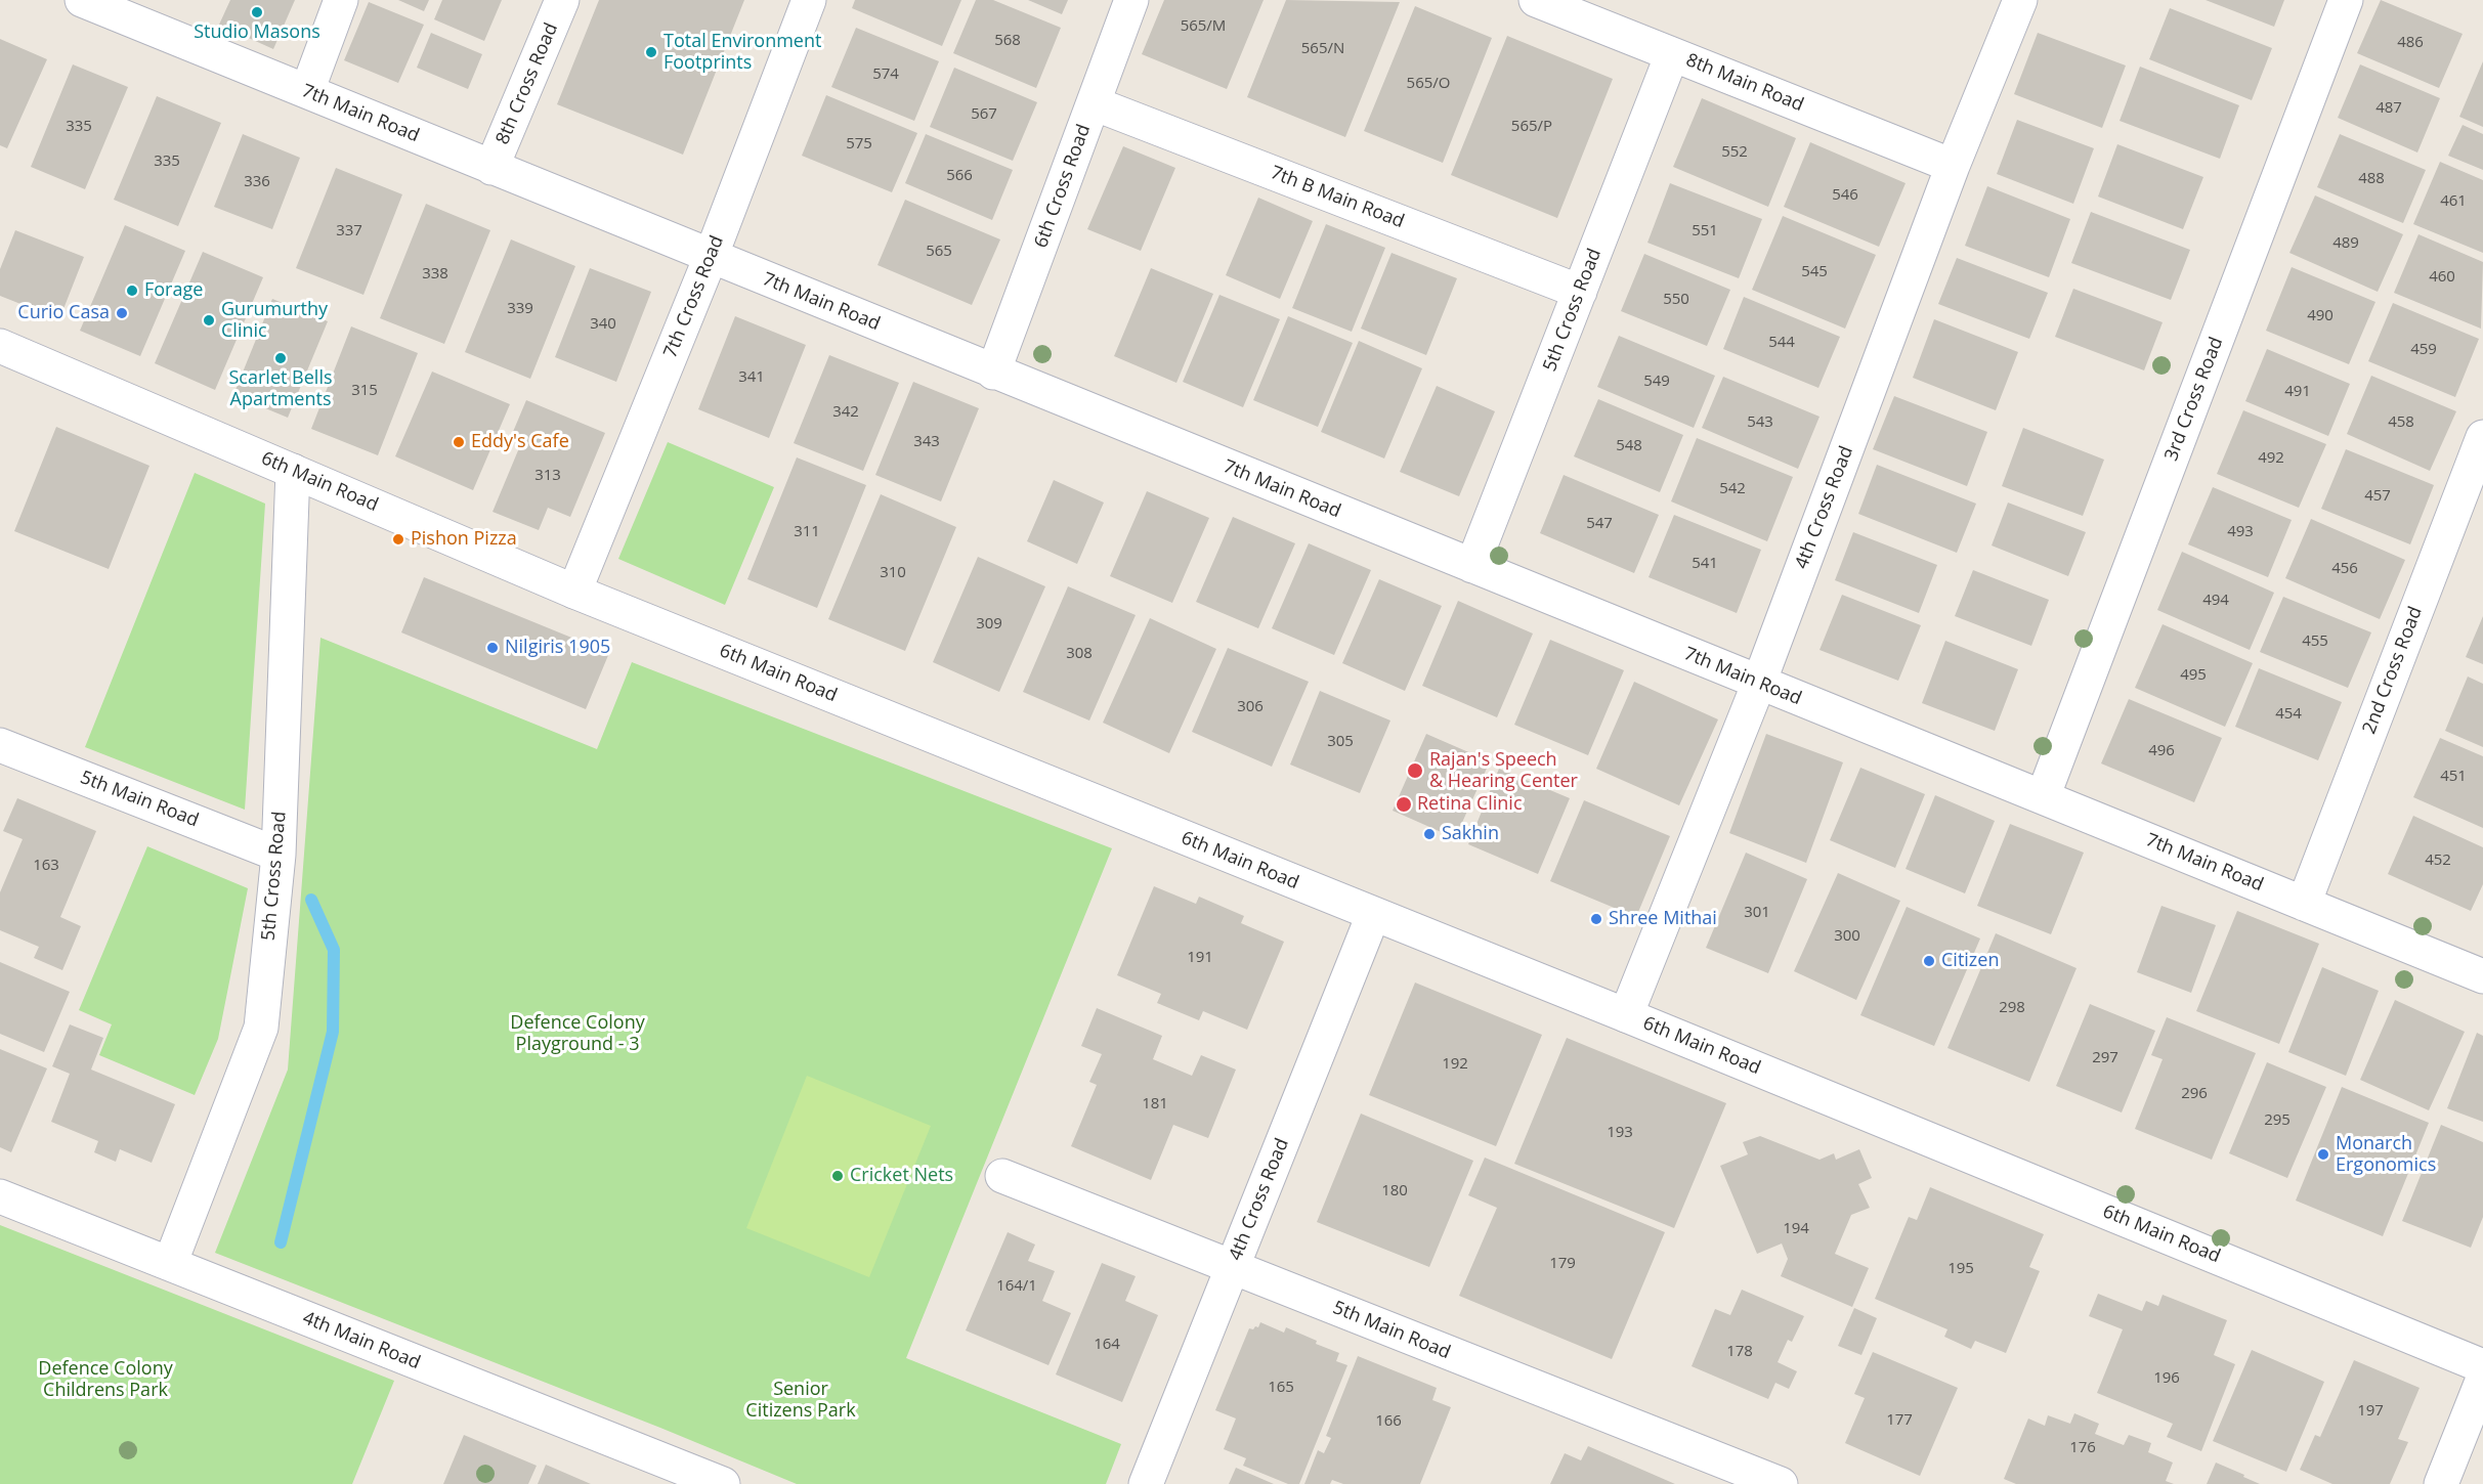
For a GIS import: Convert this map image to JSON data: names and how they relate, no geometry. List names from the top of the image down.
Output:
{
  "streets": {
    "street": [
      "8th Main Road",
      "8th Cross Road",
      "7th Main Road",
      "6th Cross Road",
      "7th B Main Road",
      "7th Cross Road",
      "5th Cross Road",
      "3rd Cross Road",
      "6th Main Road",
      "4th Cross Road",
      "2nd Cross Road",
      "5th Main Road",
      "4th Main Road"
    ]
  },
  "crossings": [
    ["8th Main Road", "5th Cross Road"],
    ["8th Main Road", "4th Cross Road"],
    ["8th Cross Road", "7th Main Road"],
    ["7th Main Road", "6th Cross Road"],
    ["7th Main Road", "7th Cross Road"],
    ["7th Main Road", "5th Cross Road"],
    ["7th Main Road", "3rd Cross Road"],
    ["7th Main Road", "4th Cross Road"],
    ["7th Main Road", "2nd Cross Road"],
    ["6th Cross Road", "7th B Main Road"],
    ["7th B Main Road", "5th Cross Road"],
    ["7th Cross Road", "6th Main Road"],
    ["5th Cross Road", "6th Main Road"],
    ["5th Cross Road", "5th Main Road"],
    ["5th Cross Road", "4th Main Road"],
    ["6th Main Road", "4th Cross Road"],
    ["4th Cross Road", "5th Main Road"]
  ],
  "parks": ["Defence Colony Playground - 3", "Defence Colony Childrens Park", "Senior Citizens Park"],
  "places": [
    "Studio Masons",
    "Total Environment Footprints",
    "Forage",
    "Curio Casa",
    "Gurumurthy Clinic",
    "Scarlet Bells Apartments",
    "Eddy's Cafe",
    "Pishon Pizza",
    "Nilgiris 1905",
    "Rajan's Speech & Hearing Center",
    "Retina Clinic",
    "Sakhin",
    "Shree Mithai",
    "Citizen",
    "Monarch Ergonomics",
    "Cricket Nets"
  ],
  "house_numbers": [
    "565/M",
    "568",
    "486",
    "565/N",
    "574",
    "565/O",
    "487",
    "567",
    "335",
    "565/P",
    "575",
    "552",
    "335",
    "566",
    "488",
    "336",
    "546",
    "461",
    "337",
    "551",
    "489",
    "565",
    "545",
    "338",
    "460",
    "550",
    "339",
    "490",
    "340",
    "544",
    "459",
    "341",
    "549",
    "315",
    "491",
    "342",
    "543",
    "458",
    "343",
    "548",
    "492",
    "313",
    "542",
    "457",
    "547",
    "311",
    "493",
    "541",
    "456",
    "310",
    "494",
    "309",
    "455",
    "308",
    "495",
    "306",
    "454",
    "305",
    "496",
    "451",
    "452",
    "163",
    "301",
    "300",
    "191",
    "298",
    "297",
    "192",
    "296",
    "181",
    "295",
    "193",
    "180",
    "194",
    "179",
    "195",
    "164/1",
    "164",
    "178",
    "196",
    "165",
    "197",
    "177",
    "166",
    "176"
  ]
}
